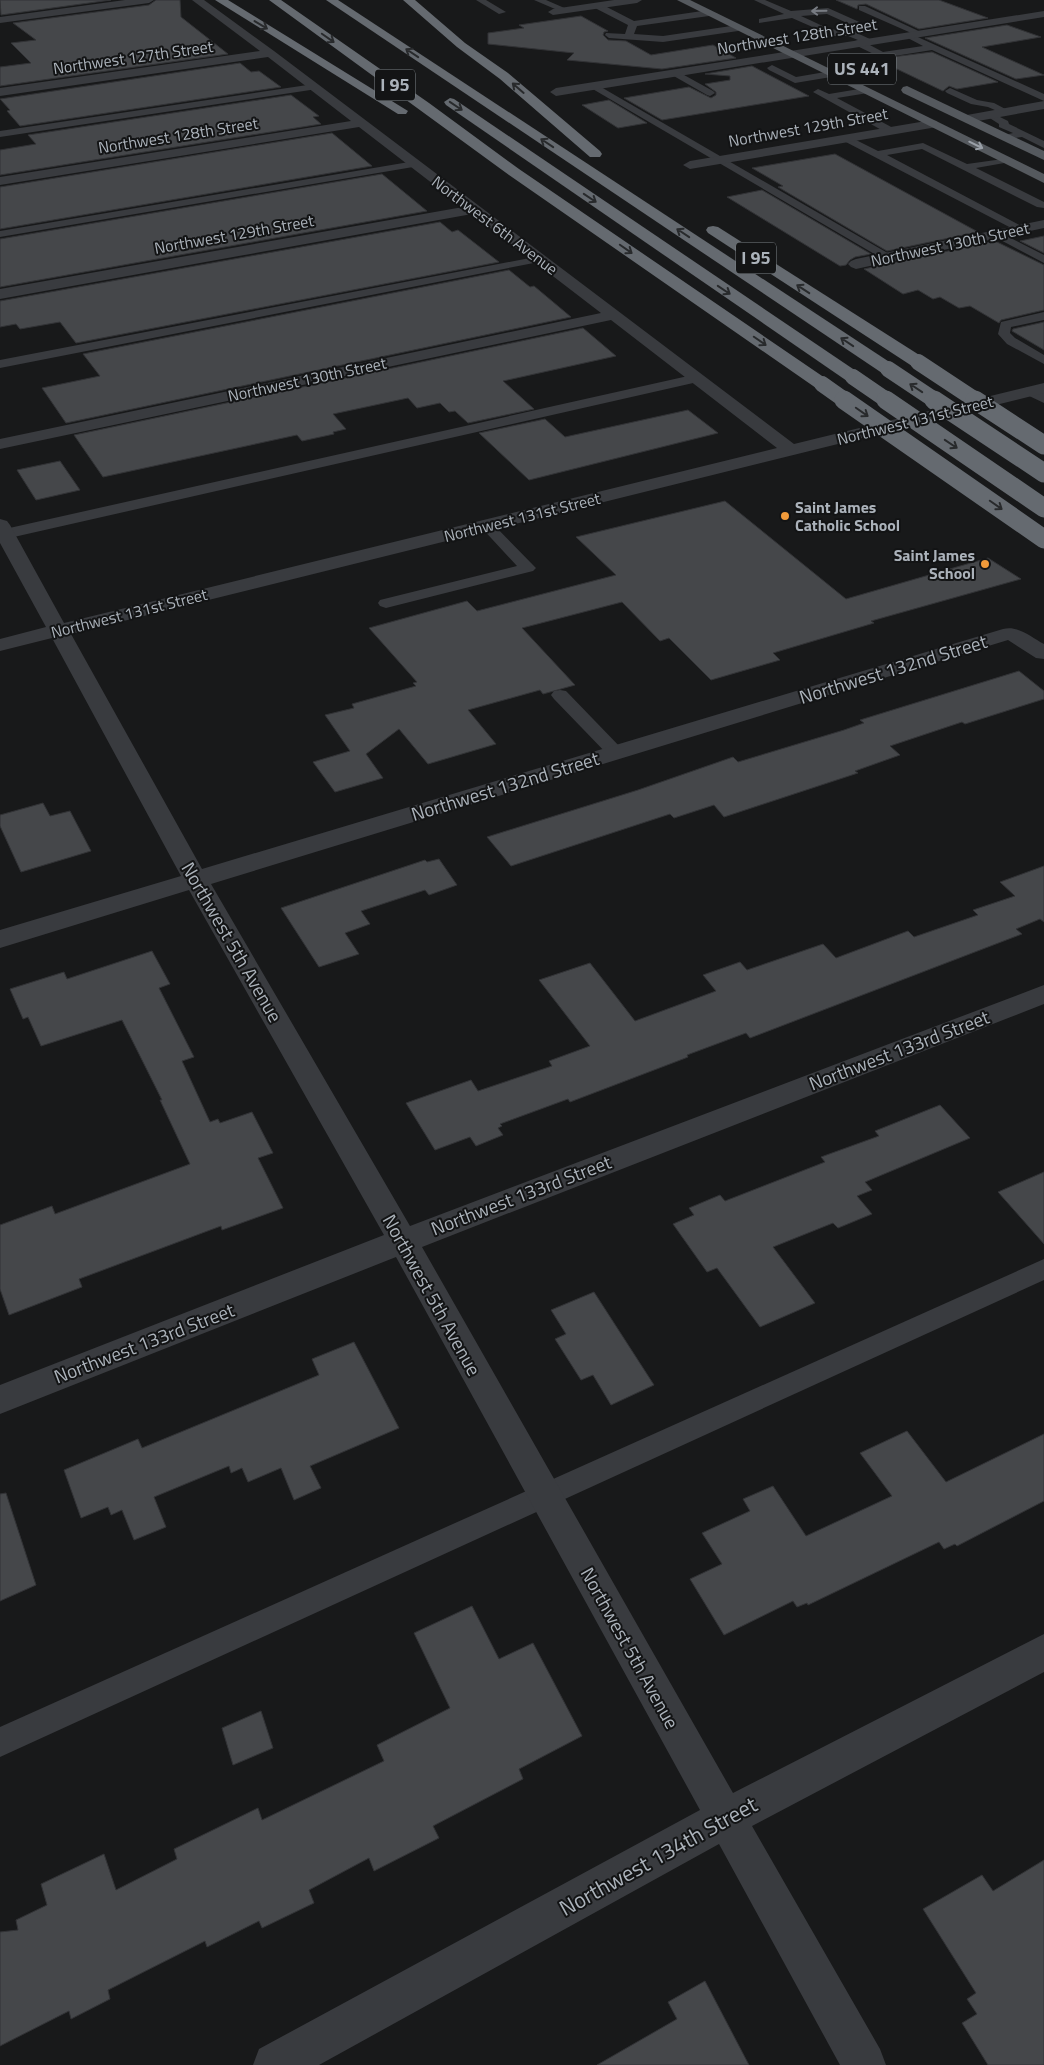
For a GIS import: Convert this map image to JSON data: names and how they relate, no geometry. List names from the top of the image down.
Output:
{
  "streets": {
    "highway": ["I 95"],
    "main road": ["US 441"],
    "street": [
      "Northwest 128th Street",
      "Northwest 127th Street",
      "Northwest 129th Street",
      "Northwest 6th Avenue",
      "Northwest 130th Street",
      "Northwest 131st Street",
      "Northwest 132nd Street",
      "Northwest 5th Avenue",
      "Northwest 133rd Street",
      "Northwest 134th Street"
    ]
  },
  "crossings": [
    ["Northwest 128th Street", "US 441"],
    ["Northwest 128th Street", "Northwest 6th Avenue"],
    ["Northwest 127th Street", "Northwest 6th Avenue"],
    ["US 441", "Northwest 129th Street"],
    ["Northwest 129th Street", "Northwest 6th Avenue"],
    ["Northwest 6th Avenue", "Northwest 130th Street"],
    ["Northwest 6th Avenue", "Northwest 131st Street"],
    ["Northwest 131st Street", "Northwest 5th Avenue"],
    ["Northwest 132nd Street", "Northwest 5th Avenue"],
    ["Northwest 5th Avenue", "Northwest 133rd Street"],
    ["Northwest 5th Avenue", "Northwest 134th Street"]
  ],
  "places": ["Saint James Catholic School", "Saint James School"]
}
